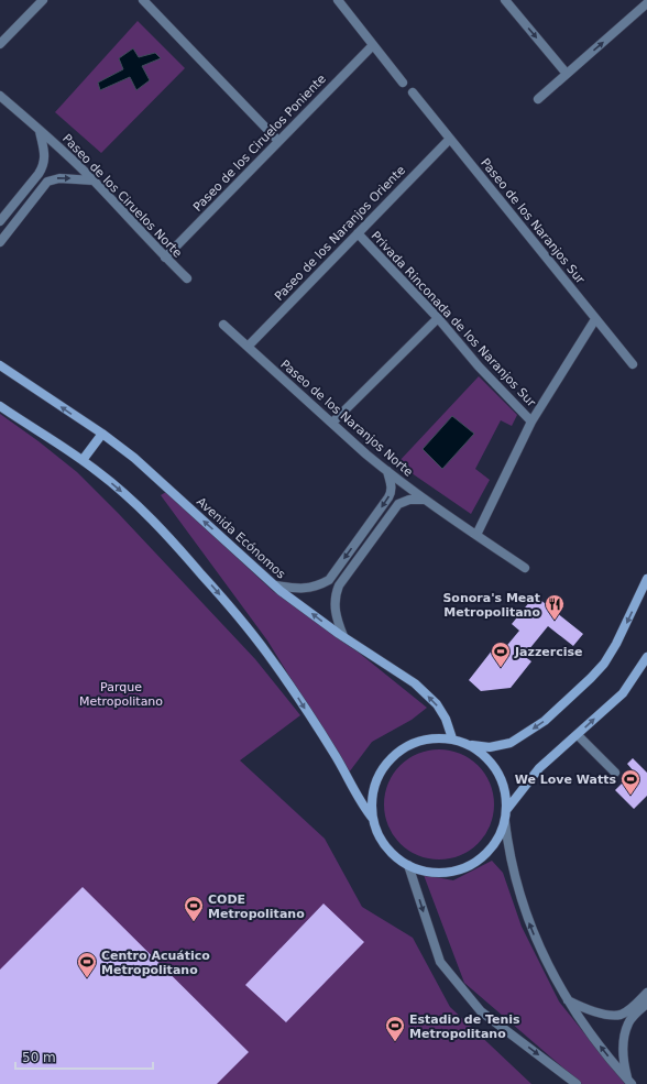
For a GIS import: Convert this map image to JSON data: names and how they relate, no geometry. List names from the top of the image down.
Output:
{
  "streets": {
    "street": [
      "Paseo de los Ciruelos Poniente",
      "Paseo de los Ciruelos Norte",
      "Paseo de los Naranjos Sur",
      "Paseo de los Naranjos Oriente",
      "Privada Rinconada de los Naranjos Sur",
      "Paseo de los Naranjos Norte",
      "Avenida Ecónomos"
    ]
  },
  "crossings": [
    ["Paseo de los Ciruelos Poniente", "Paseo de los Ciruelos Norte"],
    ["Paseo de los Naranjos Sur", "Paseo de los Naranjos Oriente"],
    ["Paseo de los Naranjos Oriente", "Privada Rinconada de los Naranjos Sur"],
    ["Paseo de los Naranjos Oriente", "Paseo de los Naranjos Norte"]
  ],
  "parks": ["Parque Metropolitano"],
  "places": {
    "restaurant": ["Sonora's Meat Metropolitano"],
    "sports": [
      "Jazzercise",
      "We Love Watts",
      "CODE Metropolitano",
      "Centro Acuático Metropolitano",
      "Estadio de Tenis Metropolitano"
    ]
  },
  "scale_bar": "50 m"
}
